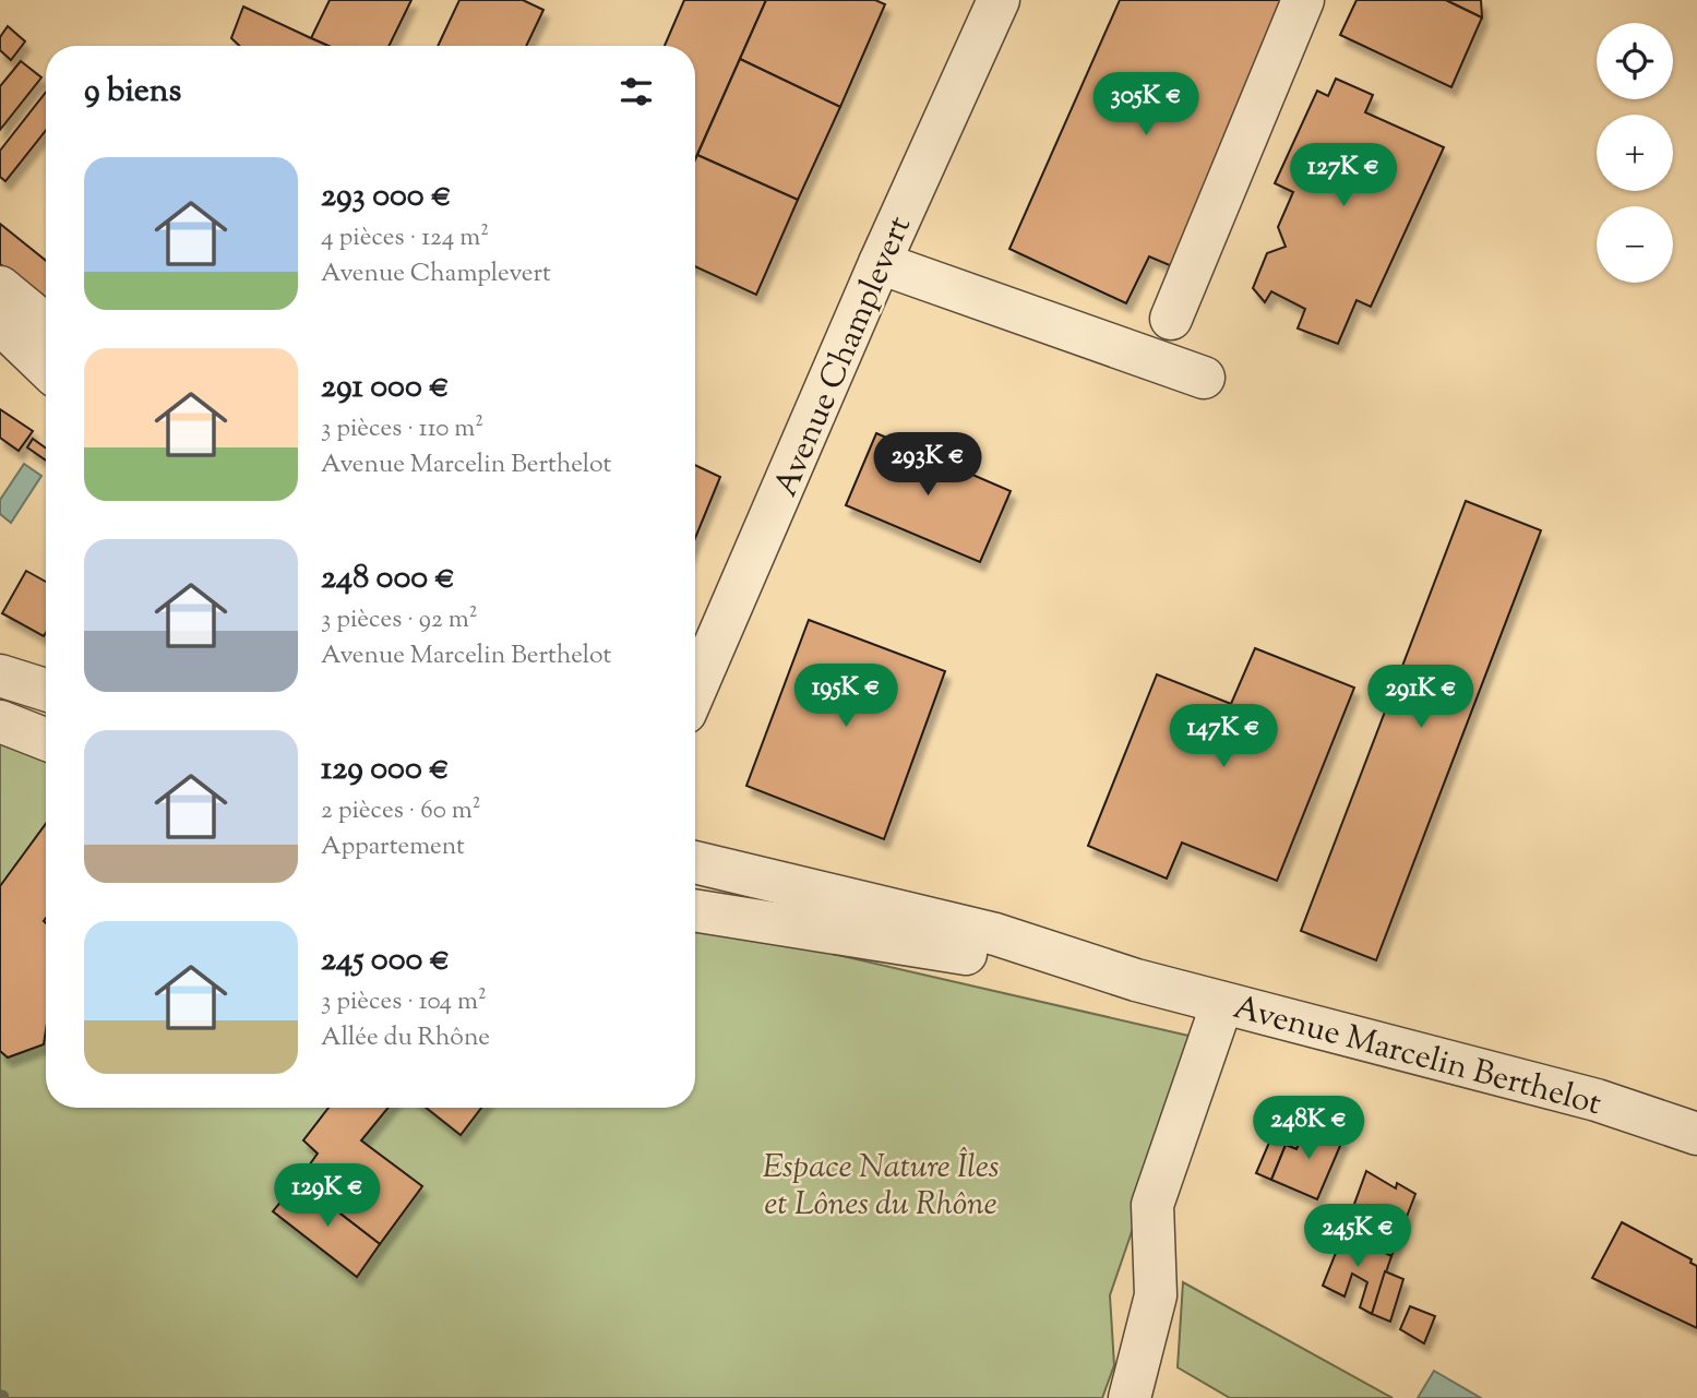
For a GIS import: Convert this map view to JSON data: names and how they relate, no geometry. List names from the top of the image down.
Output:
{
  "streets": {
    "street": ["Avenue Champlevert", "Avenue Marcelin Berthelot"]
  },
  "parks": ["Espace Nature Îles et Lônes du Rhône"],
  "page": {
    "map_buttons": ["+", "−"],
    "heading": "9 biens",
    "price": [
      "305K €",
      "127K €",
      "293K €",
      "195K €",
      "291K €",
      "147K €",
      "248K €",
      "129K €",
      "245K €"
    ],
    "list": [
      {
        "name": "293 000 €",
        "note": "4 pièces · 124 m² · Avenue Champlevert"
      },
      {
        "name": "291 000 €",
        "note": "3 pièces · 110 m² · Avenue Marcelin Berthelot"
      },
      {
        "name": "248 000 €",
        "note": "3 pièces · 92 m² · Avenue Marcelin Berthelot"
      },
      {
        "name": "129 000 €",
        "note": "2 pièces · 60 m² · Appartement"
      },
      {
        "name": "245 000 €",
        "note": "3 pièces · 104 m² · Allée du Rhône"
      }
    ]
  }
}
